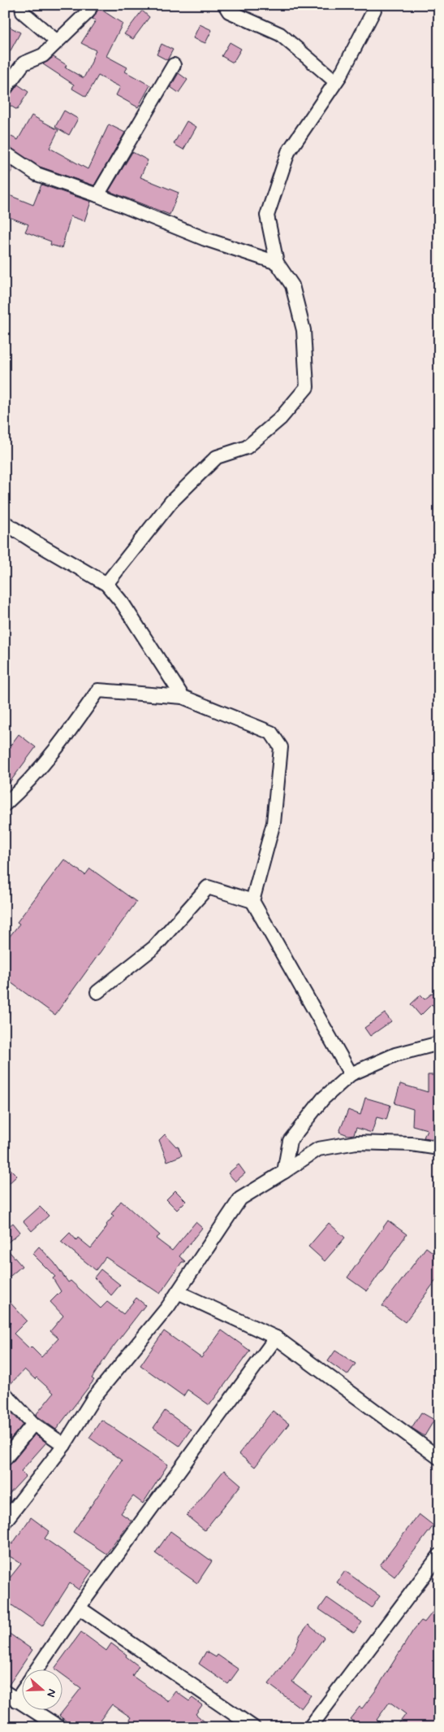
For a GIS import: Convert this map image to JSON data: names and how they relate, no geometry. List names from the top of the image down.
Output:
{
  "north": "right"
}
